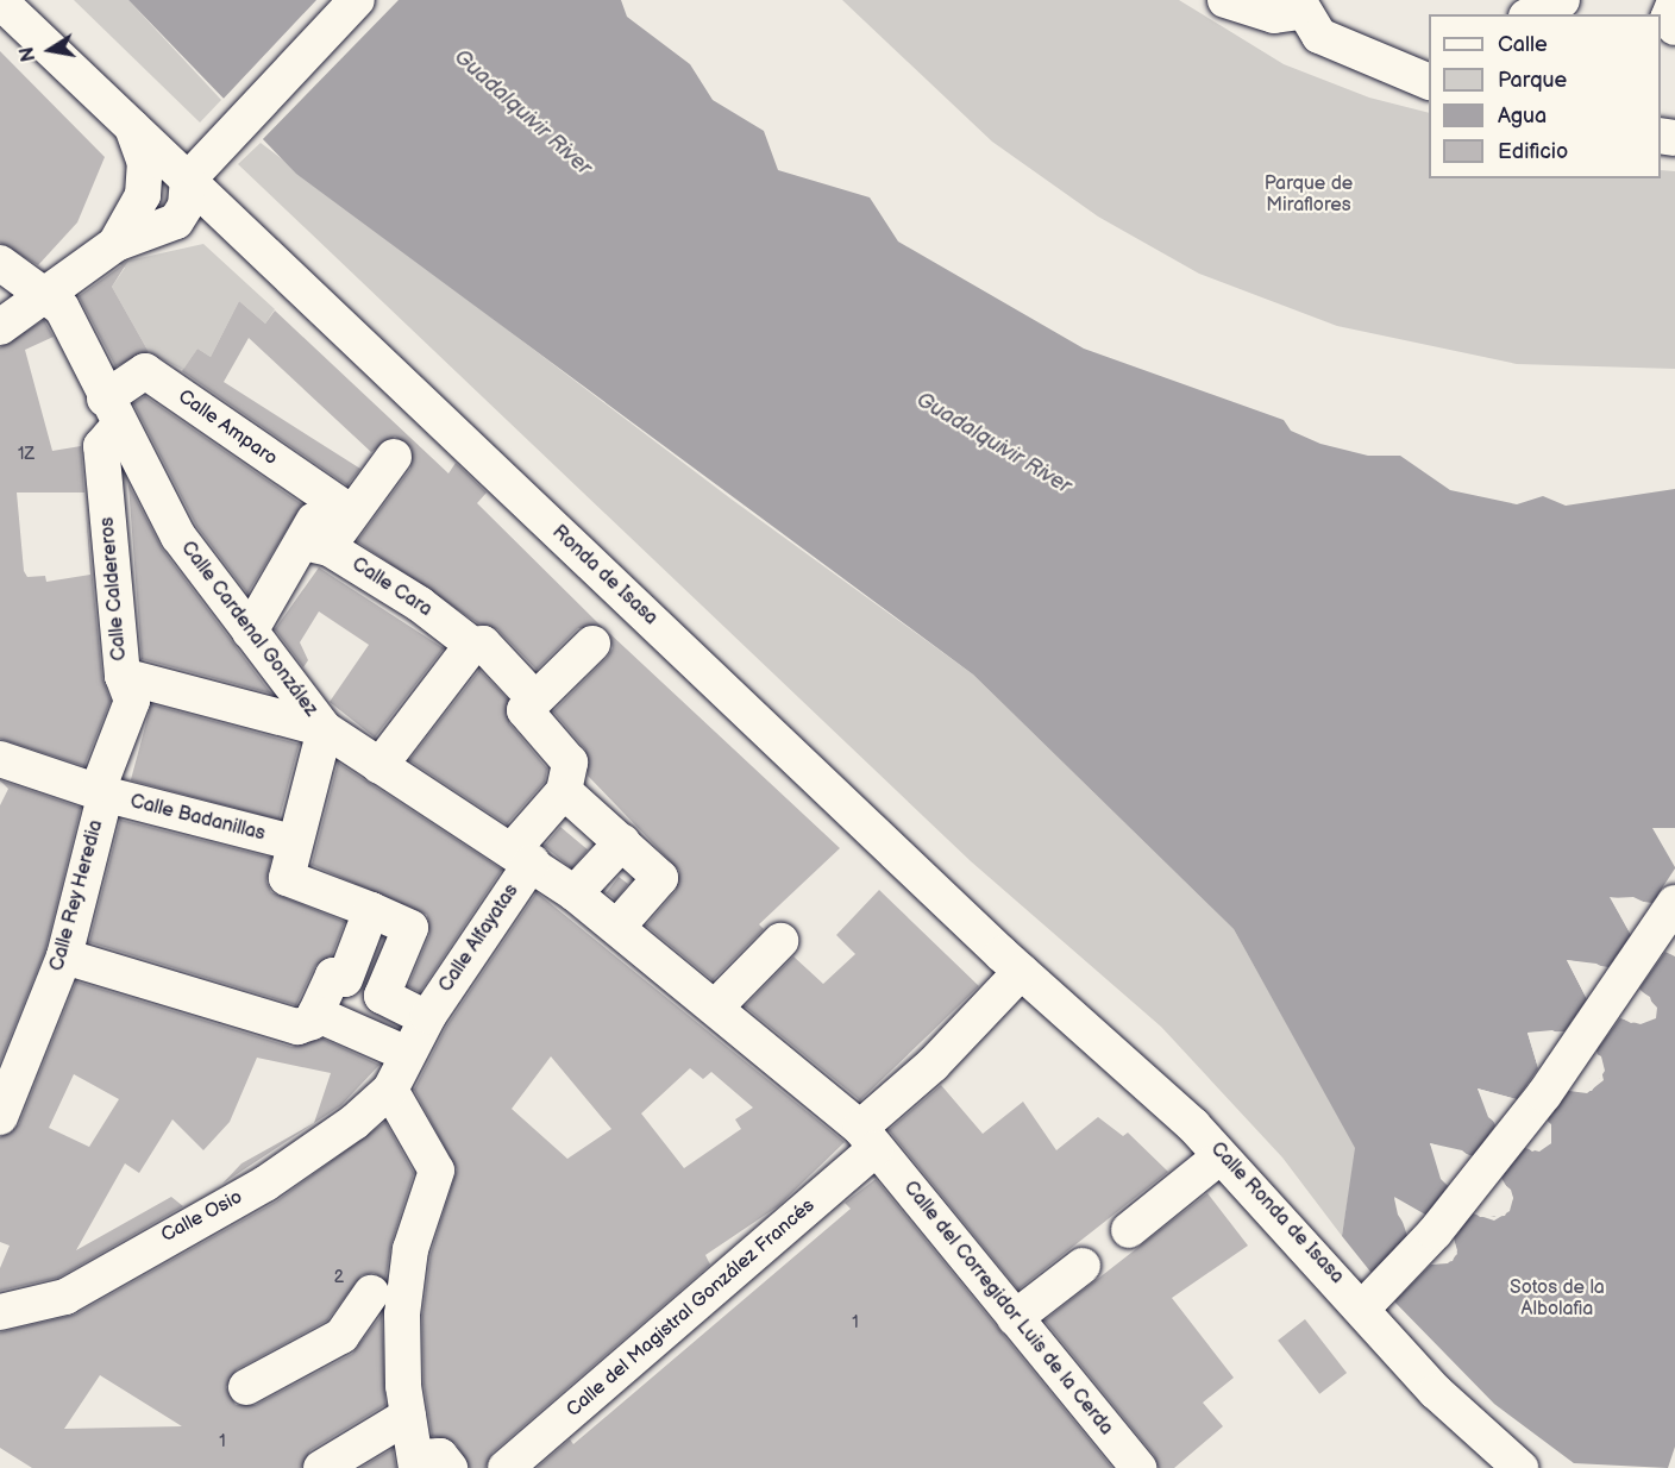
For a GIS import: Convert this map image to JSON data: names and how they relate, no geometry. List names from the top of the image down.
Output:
{
  "streets": {
    "street": [
      "Calle Amparo",
      "Ronda de Isasa",
      "Calle Cara",
      "Calle Caldereros",
      "Calle Cardenal González",
      "Calle Badanillas",
      "Calle Rey Heredia",
      "Calle Alfayatas",
      "Calle Ronda de Isasa",
      "Calle Osio",
      "Calle del Magistral González Francés",
      "Calle del Corregidor Luis de la Cerda"
    ]
  },
  "crossings": [
    ["Calle Amparo", "Calle Caldereros"],
    ["Calle Amparo", "Calle Cardenal González"],
    ["Ronda de Isasa", "Calle Ronda de Isasa"],
    ["Ronda de Isasa", "Calle del Magistral González Francés"],
    ["Calle Caldereros", "Calle Cardenal González"],
    ["Calle Caldereros", "Calle Badanillas"],
    ["Calle Caldereros", "Calle Rey Heredia"],
    ["Calle Cardenal González", "Calle Alfayatas"],
    ["Calle Cardenal González", "Calle del Magistral González Francés"],
    ["Calle Cardenal González", "Calle del Corregidor Luis de la Cerda"],
    ["Calle Badanillas", "Calle Rey Heredia"],
    ["Calle Alfayatas", "Calle Osio"],
    ["Calle Ronda de Isasa", "Calle del Magistral González Francés"],
    ["Calle del Magistral González Francés", "Calle del Corregidor Luis de la Cerda"]
  ],
  "water": ["Guadalquivir River"],
  "parks": ["Parque de Miraflores", "Sotos de la Albolafia"],
  "house_numbers": [
    "1Z",
    "2",
    "1",
    "1"
  ],
  "legend": [
    "Calle",
    "Parque",
    "Agua",
    "Edificio"
  ],
  "north": "left"
}
